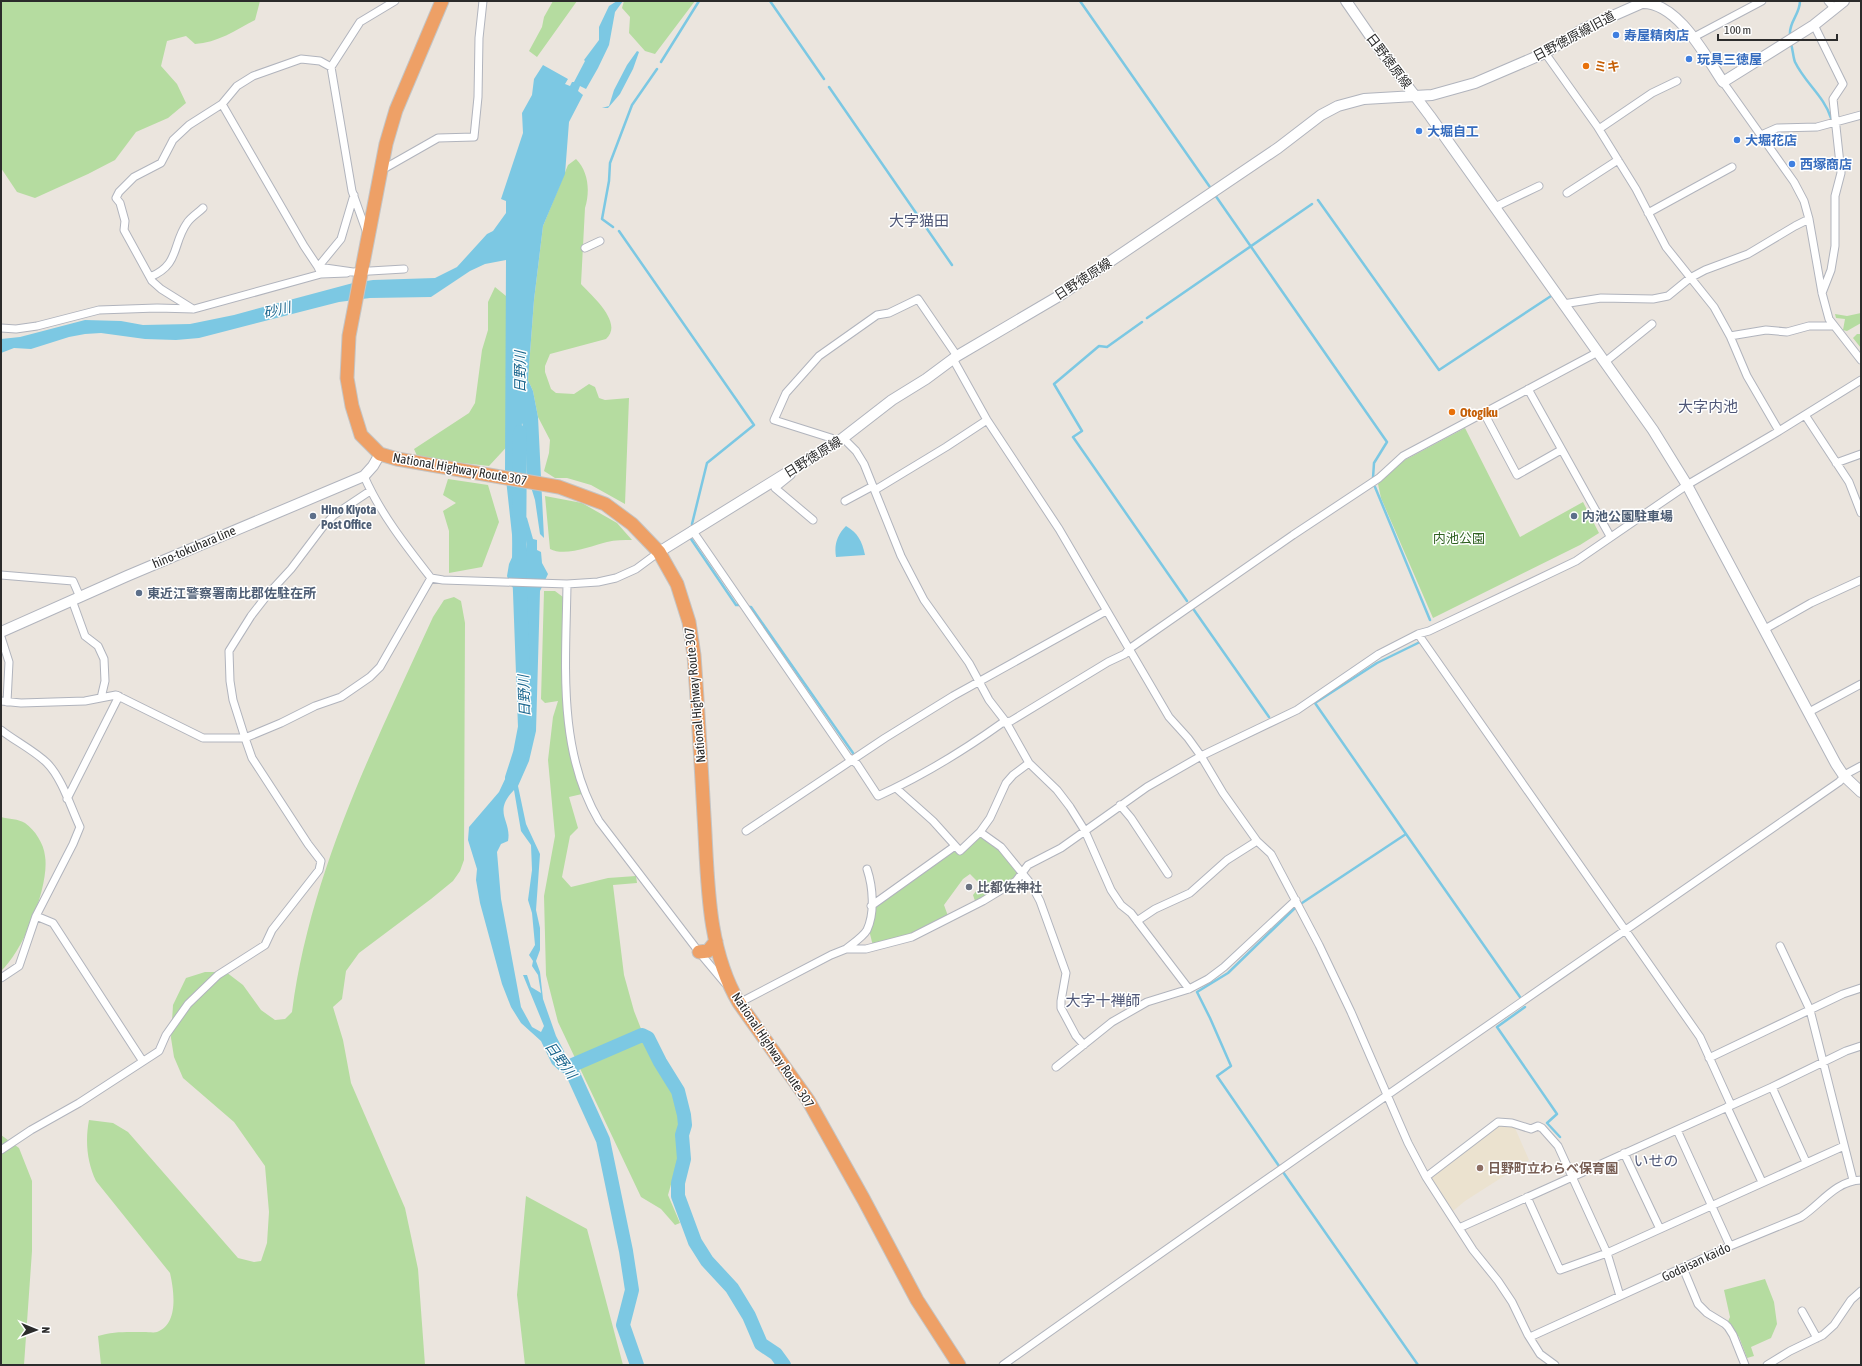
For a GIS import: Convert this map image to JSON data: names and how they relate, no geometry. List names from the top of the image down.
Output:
{
  "streets": {
    "highway": ["National Highway Route 307"],
    "main road": ["日野徳原線旧道", "日野徳原線", "hino-tokuhara line"],
    "street": ["Godaisan kaido"]
  },
  "crossings": [
    ["日野徳原線旧道", "日野徳原線"],
    ["日野徳原線", "National Highway Route 307"],
    ["National Highway Route 307", "hino-tokuhara line"]
  ],
  "districts": [
    "大字猫田",
    "大字内池",
    "大字十禅師",
    "いせの"
  ],
  "water": ["砂川", "日野川"],
  "parks": ["内池公園"],
  "places": [
    "寿屋精肉店",
    "玩具三徳屋",
    "ミキ",
    "大堀自工",
    "大堀花店",
    "西塚商店",
    "Otogiku",
    "Hino Kiyota Post Office",
    "内池公園駐車場",
    "東近江警察署南比郡佐駐在所",
    "比都佐神社",
    "日野町立わらべ保育園"
  ],
  "scale_bar": "100 m",
  "north": "right"
}
